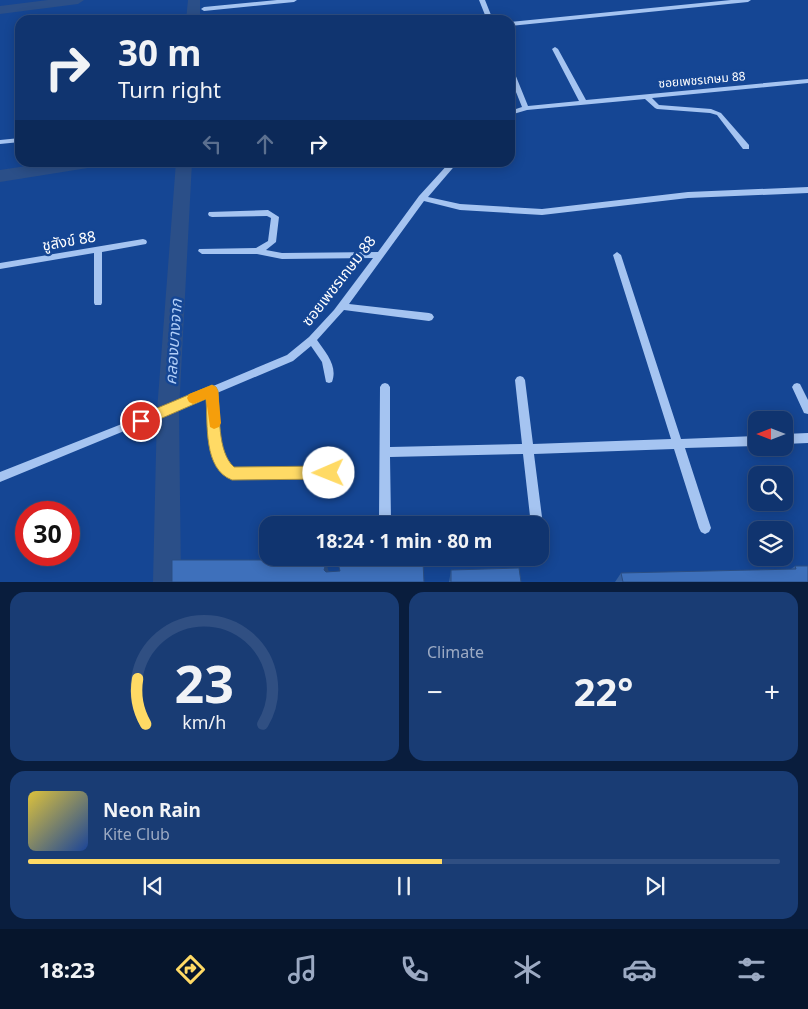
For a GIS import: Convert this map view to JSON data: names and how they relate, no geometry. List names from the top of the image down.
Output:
{
  "streets": {
    "street": ["ซอยเพชรเกษม 88", "ชูสังข์ 88"]
  },
  "water": ["คลองบางจาก"],
  "north": "left",
  "page": {
    "turn": ["30 m", "Turn right"],
    "limit": "30",
    "trip": "18:24 · 1 min · 80 m",
    "tile": "Climate",
    "heat": ["−", "22°", "+"],
    "song": ["Neon Rain", "Kite Club"],
    "tabs": "18:23",
    "gauge": ["23", "km/h"]
  }
}
